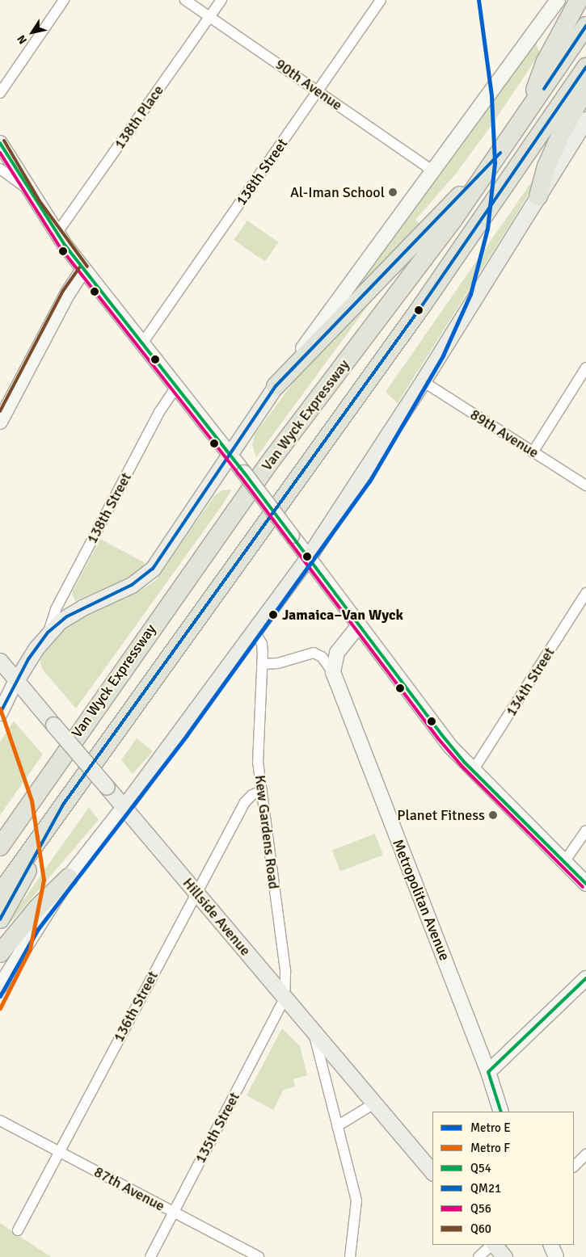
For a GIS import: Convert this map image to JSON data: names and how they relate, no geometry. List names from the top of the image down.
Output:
{
  "streets": {
    "highway": ["Van Wyck Expressway"],
    "main road": ["Metropolitan Avenue", "Hillside Avenue"],
    "street": [
      "90th Avenue",
      "138th Place",
      "138th Street",
      "89th Avenue",
      "134th Street",
      "Kew Gardens Road",
      "136th Street",
      "135th Street",
      "87th Avenue"
    ]
  },
  "crossings": [
    ["90th Avenue", "138th Place"],
    ["90th Avenue", "138th Street"],
    ["Kew Gardens Road", "Hillside Avenue"],
    ["Kew Gardens Road", "136th Street"],
    ["Kew Gardens Road", "135th Street"],
    ["Hillside Avenue", "136th Street"],
    ["Hillside Avenue", "135th Street"],
    ["136th Street", "87th Avenue"],
    ["135th Street", "87th Avenue"]
  ],
  "places": ["Al-Iman School", "Jamaica–Van Wyck", "Planet Fitness"],
  "lines": [
    "metro line E",
    "transit line QM21",
    "transit line Q60",
    "transit line Q54",
    "transit line Q56",
    "metro line F"
  ],
  "legend": [
    "Metro E",
    "Metro F",
    "Q54",
    "QM21",
    "Q56",
    "Q60"
  ],
  "north": "bottom left"
}
